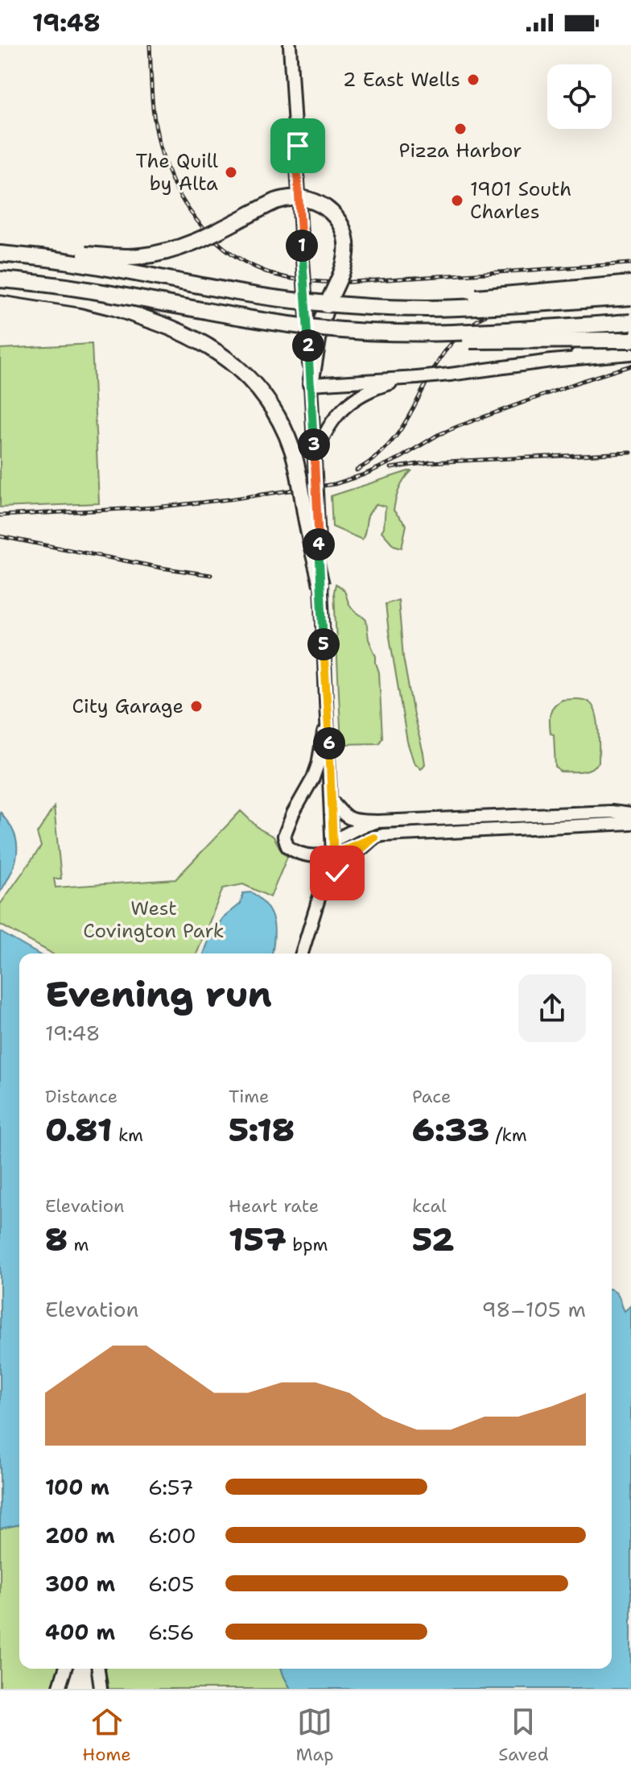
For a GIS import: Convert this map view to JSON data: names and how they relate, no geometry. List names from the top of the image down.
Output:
{
  "parks": ["West Covington Park"],
  "places": [
    "2 East Wells",
    "Pizza Harbor",
    "The Quill by Alta",
    "1901 South Charles",
    "City Garage"
  ],
  "page": {
    "status": "19:48",
    "pins": [
      "1",
      "2",
      "3",
      "4",
      "5",
      "6"
    ],
    "heading": ["Evening run", "19:48"],
    "stats": [
      ["Distance", "0.81 km"],
      ["Time", "5:18"],
      ["Pace", "6:33 /km"],
      ["Elevation", "8 m"],
      ["Heart rate", "157 bpm"],
      ["kcal", "52"]
    ],
    "chart": ["Elevation", "98–105 m"],
    "list": [
      {
        "name": "100 m",
        "note": "6:57"
      },
      {
        "name": "200 m",
        "note": "6:00"
      },
      {
        "name": "300 m",
        "note": "6:05"
      },
      {
        "name": "400 m",
        "note": "6:56"
      }
    ],
    "tabs": ["Home", "Map", "Saved"]
  }
}
